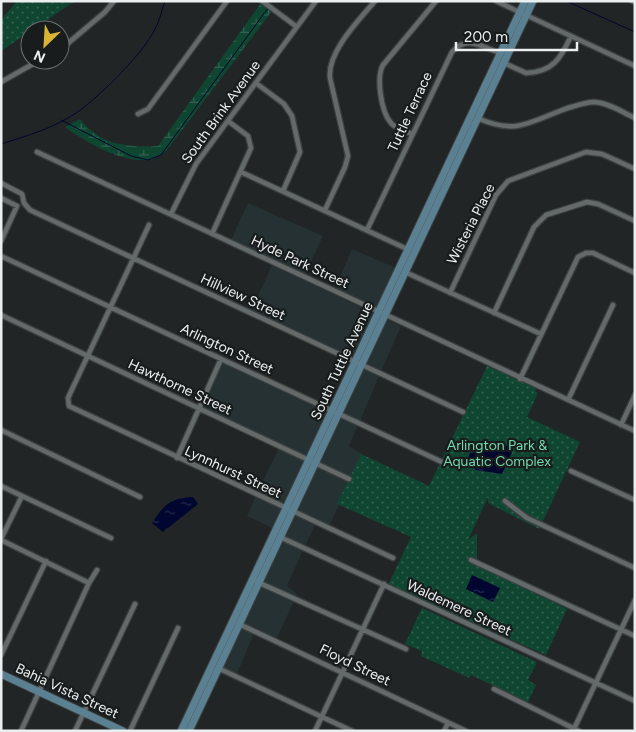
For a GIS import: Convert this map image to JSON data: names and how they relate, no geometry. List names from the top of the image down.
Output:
{
  "streets": {
    "main road": ["South Tuttle Avenue", "Bahia Vista Street"],
    "street": [
      "South Brink Avenue",
      "Tuttle Terrace",
      "Wisteria Place",
      "Hyde Park Street",
      "Hillview Street",
      "Arlington Street",
      "Hawthorne Street",
      "Lynnhurst Street",
      "Waldemere Street",
      "Floyd Street"
    ]
  },
  "crossings": [
    ["South Brink Avenue", "Hyde Park Street"],
    ["Tuttle Terrace", "South Tuttle Avenue"],
    ["Hyde Park Street", "South Tuttle Avenue"],
    ["Hillview Street", "South Tuttle Avenue"],
    ["Arlington Street", "South Tuttle Avenue"],
    ["South Tuttle Avenue", "Hawthorne Street"],
    ["South Tuttle Avenue", "Lynnhurst Street"],
    ["South Tuttle Avenue", "Waldemere Street"],
    ["South Tuttle Avenue", "Floyd Street"],
    ["Hawthorne Street", "Lynnhurst Street"]
  ],
  "parks": ["Arlington Park & Aquatic Complex"],
  "scale_bar": "200 m",
  "north": "bottom left"
}
